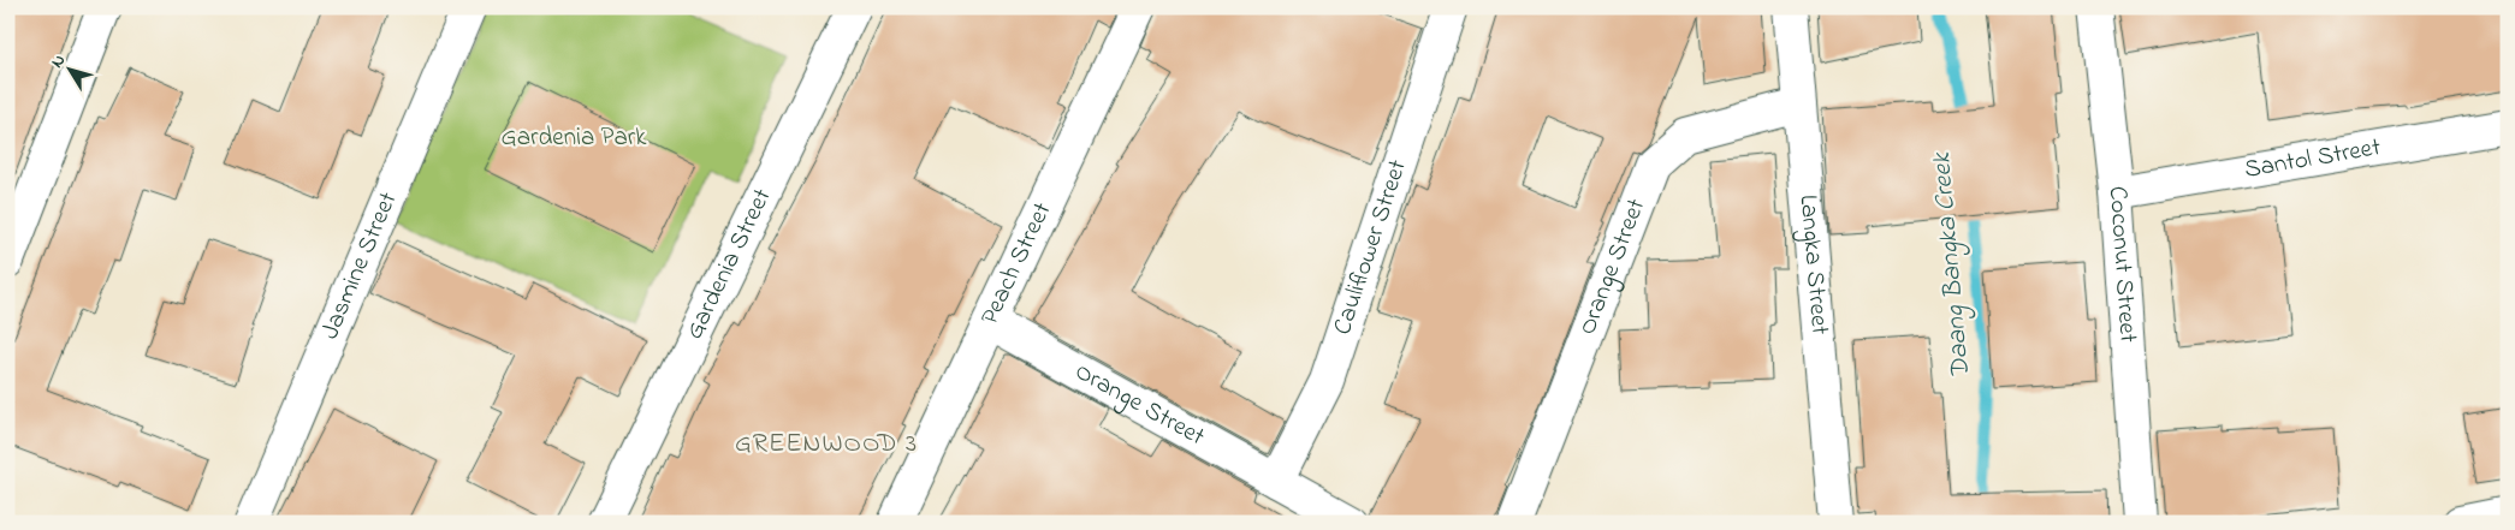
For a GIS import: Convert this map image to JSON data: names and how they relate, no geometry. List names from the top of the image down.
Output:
{
  "streets": {
    "street": [
      "Santol Street",
      "Cauliflower Street",
      "Jasmine Street",
      "Gardenia Street",
      "Coconut Street",
      "Peach Street",
      "Langka Street",
      "Orange Street"
    ]
  },
  "crossings": [
    ["Santol Street", "Coconut Street"],
    ["Cauliflower Street", "Orange Street"],
    ["Peach Street", "Orange Street"],
    ["Langka Street", "Orange Street"]
  ],
  "districts": ["GREENWOOD 3"],
  "water": ["Daang Bangka Creek"],
  "parks": ["Gardenia Park"],
  "north": "top left"
}
